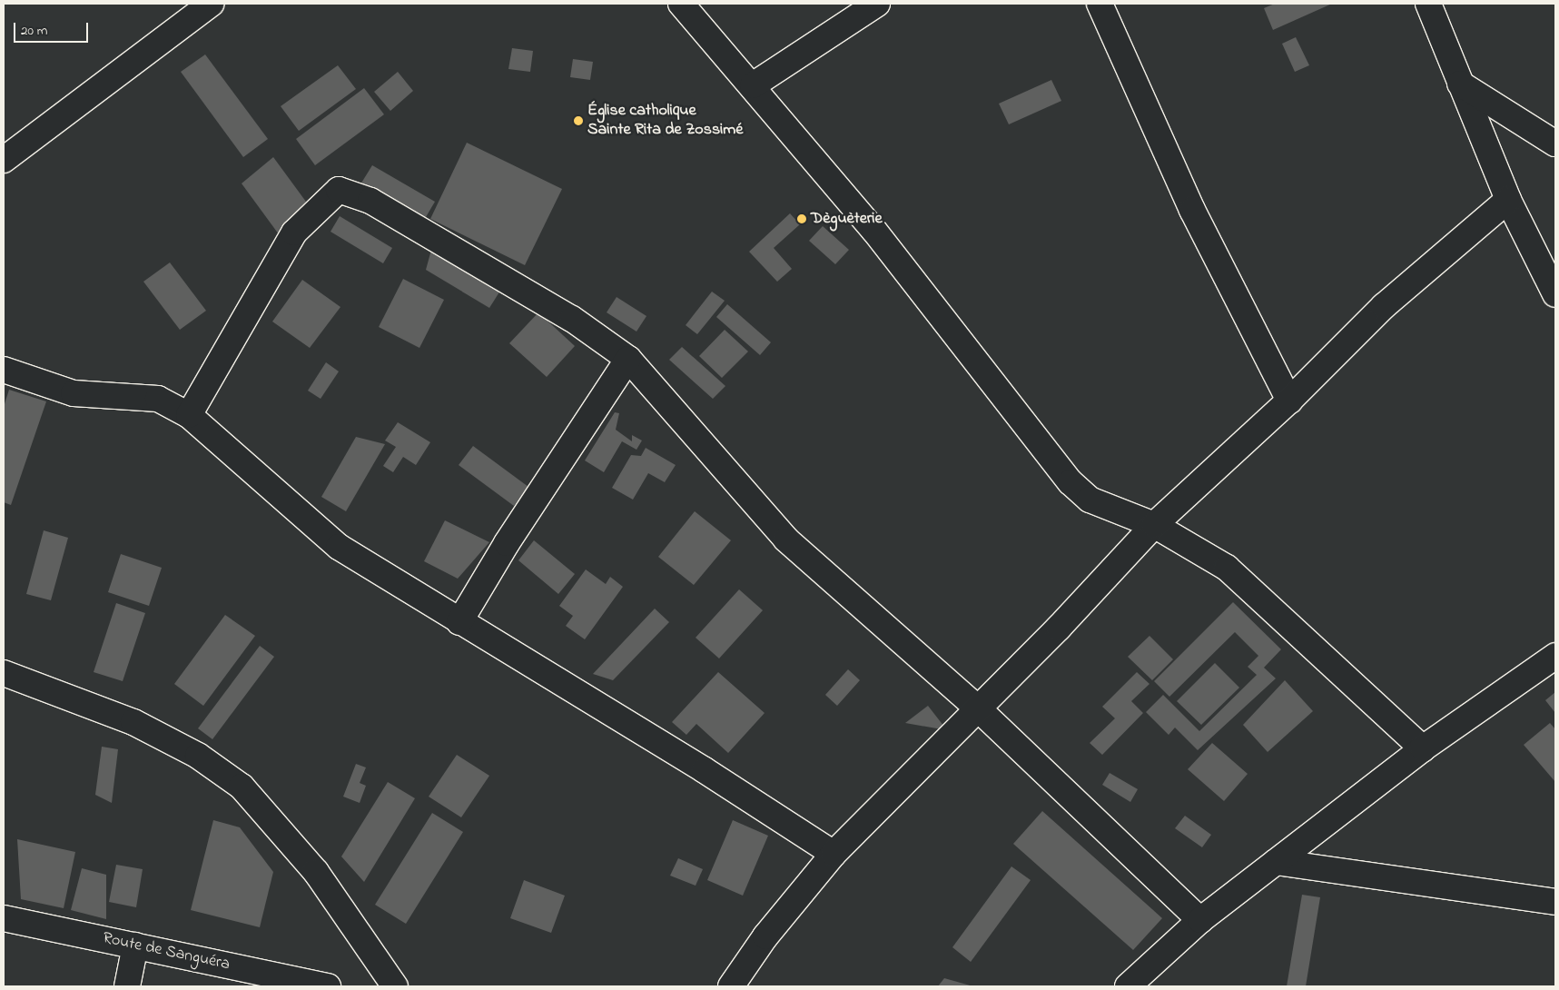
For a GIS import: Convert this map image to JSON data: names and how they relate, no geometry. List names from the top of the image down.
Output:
{
  "streets": {
    "street": ["Route de Sanguéra"]
  },
  "places": ["Église catholique Sainte Rita de Zossimé", "Dèguèterie"],
  "scale_bar": "20 m"
}
